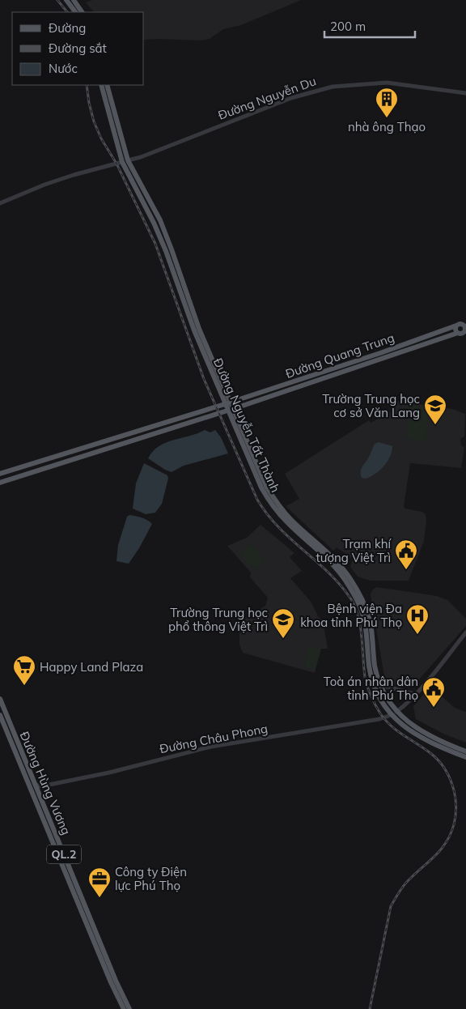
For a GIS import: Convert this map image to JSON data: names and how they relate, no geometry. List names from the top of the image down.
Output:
{
  "streets": {
    "main road": [
      "Đường Quang Trung",
      "Đường Nguyễn Tất Thành",
      "Đường Hùng Vương",
      "QL.2"
    ],
    "street": ["Đường Nguyễn Du", "Đường Châu Phong"]
  },
  "crossings": [
    ["Đường Nguyễn Du", "Đường Nguyễn Tất Thành"],
    ["Đường Quang Trung", "Đường Nguyễn Tất Thành"],
    ["Đường Nguyễn Tất Thành", "Đường Châu Phong"],
    ["Đường Châu Phong", "Đường Hùng Vương"]
  ],
  "places": {
    "building": ["nhà ông Thạo"],
    "school or university": ["Trường Trung học cơ sở Văn Lang", "Trường Trung học phổ thông Việt Trì"],
    "public building": ["Trạm khí tượng Việt Trì", "Toà án nhân dân tỉnh Phú Thọ"],
    "hospital": ["Bệnh viện Đa khoa tỉnh Phú Thọ"],
    "supermarket": ["Happy Land Plaza"],
    "office": ["Công ty Điện lực Phú Thọ"]
  },
  "legend": ["Đường", "Đường sắt", "Nước"],
  "scale_bar": "200 m"
}
